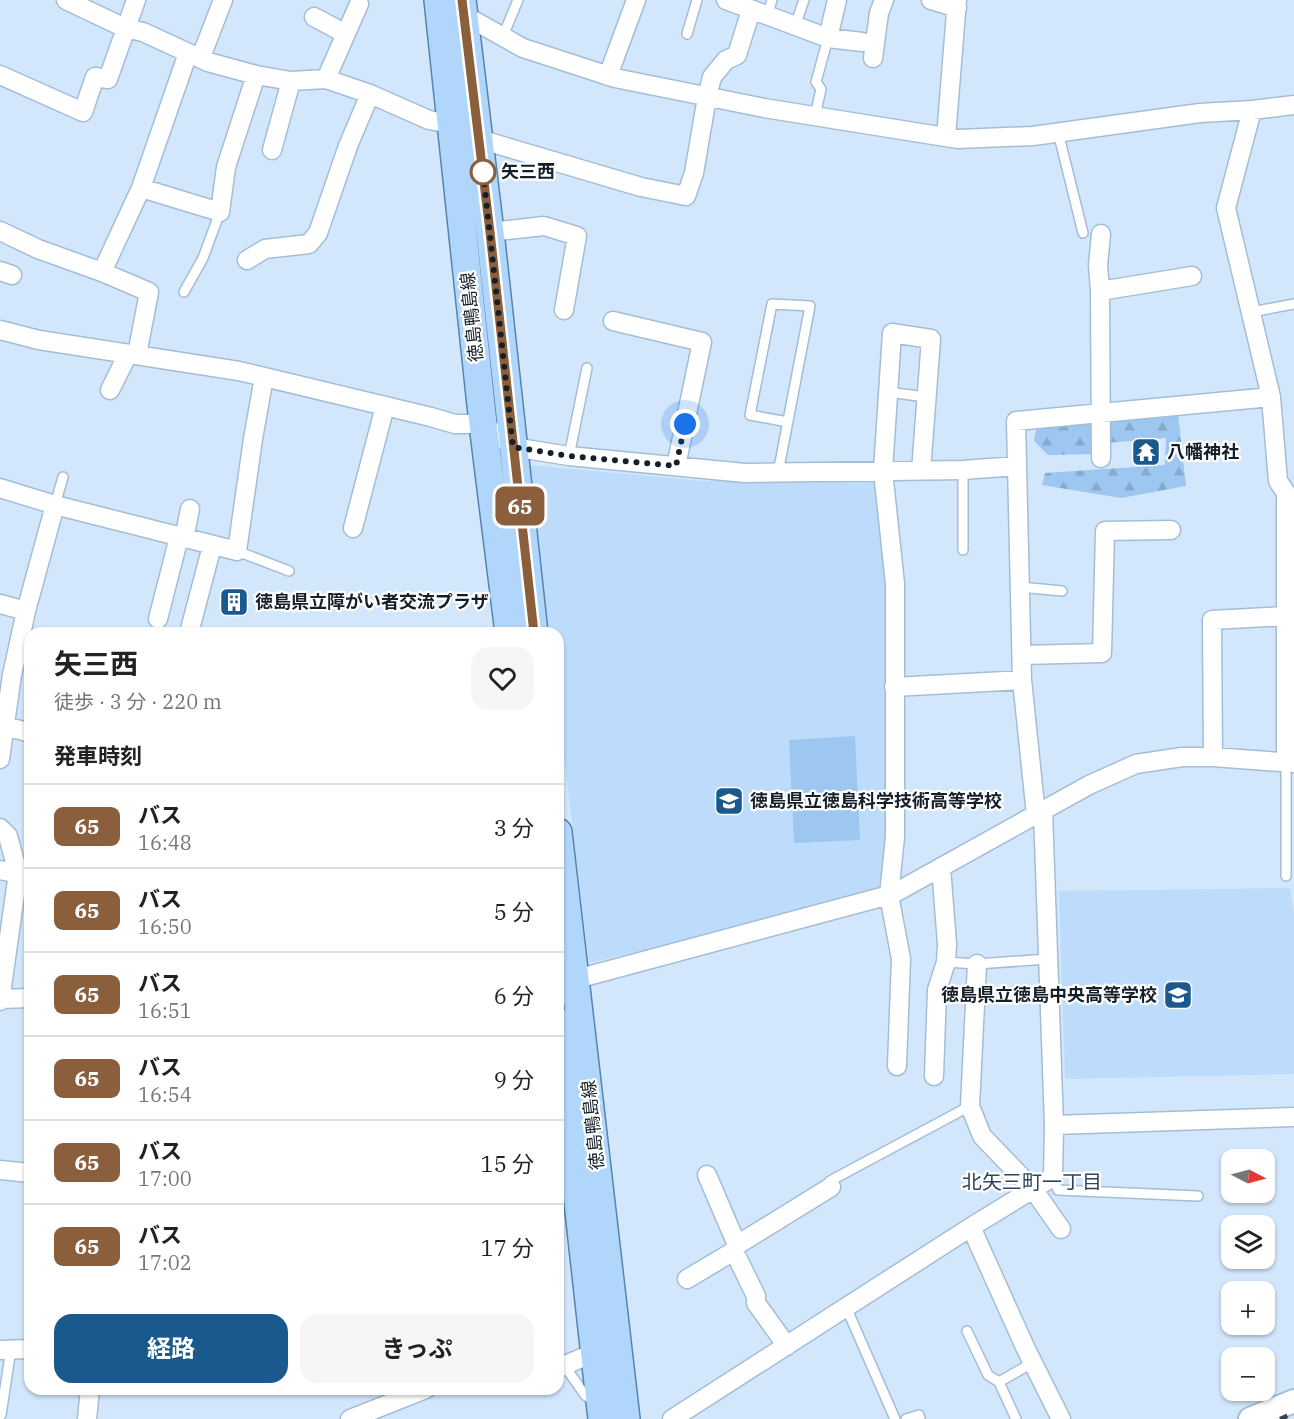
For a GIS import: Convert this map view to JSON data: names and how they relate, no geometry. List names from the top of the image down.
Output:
{
  "streets": {
    "main road": ["徳島鴨島線"]
  },
  "districts": ["北矢三町一丁目"],
  "places": {
    "other": ["矢三西"],
    "temple": ["八幡神社"],
    "building": ["徳島県立障がい者交流プラザ"],
    "school or university": ["徳島県立徳島科学技術高等学校", "徳島県立徳島中央高等学校"]
  },
  "lines": ["bus line 65"],
  "north": "right",
  "page": {
    "on_map": "65",
    "heading": [
      ["矢三西", "徒歩 · 3 分 · 220 m"],
      "発車時刻"
    ],
    "list": [
      {
        "mark": "65",
        "name": "バス",
        "note": "16:48",
        "value": "3 分"
      },
      {
        "mark": "65",
        "name": "バス",
        "note": "16:50",
        "value": "5 分"
      },
      {
        "mark": "65",
        "name": "バス",
        "note": "16:51",
        "value": "6 分"
      },
      {
        "mark": "65",
        "name": "バス",
        "note": "16:54",
        "value": "9 分"
      },
      {
        "mark": "65",
        "name": "バス",
        "note": "17:00",
        "value": "15 分"
      },
      {
        "mark": "65",
        "name": "バス",
        "note": "17:02",
        "value": "17 分"
      }
    ],
    "map_buttons": ["+", "−"],
    "buttons": ["経路", "きっぷ"]
  }
}
